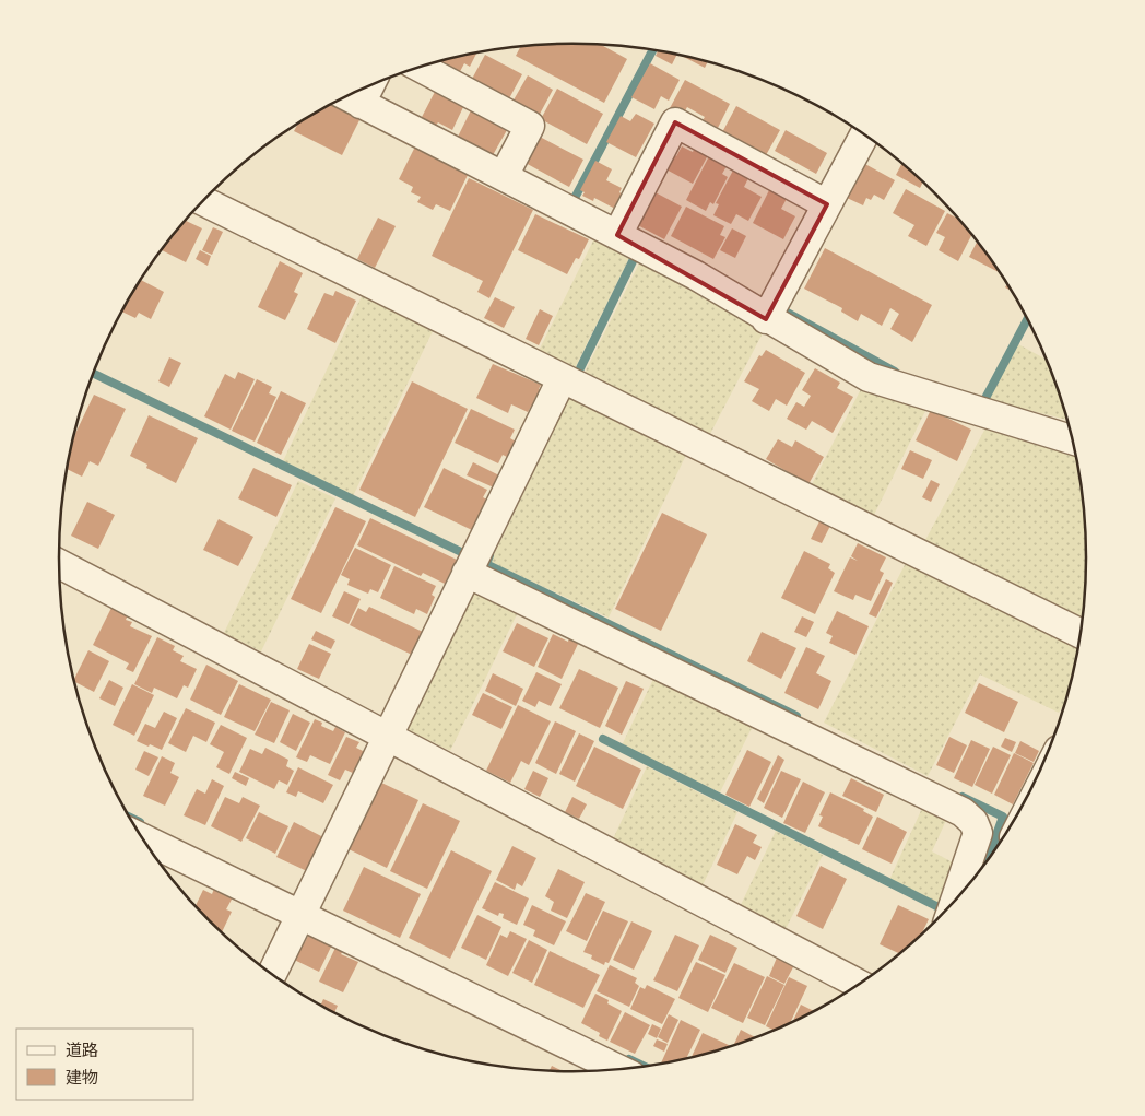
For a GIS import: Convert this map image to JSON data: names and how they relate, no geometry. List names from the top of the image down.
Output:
{
  "legend": ["道路", "建物"]
}
